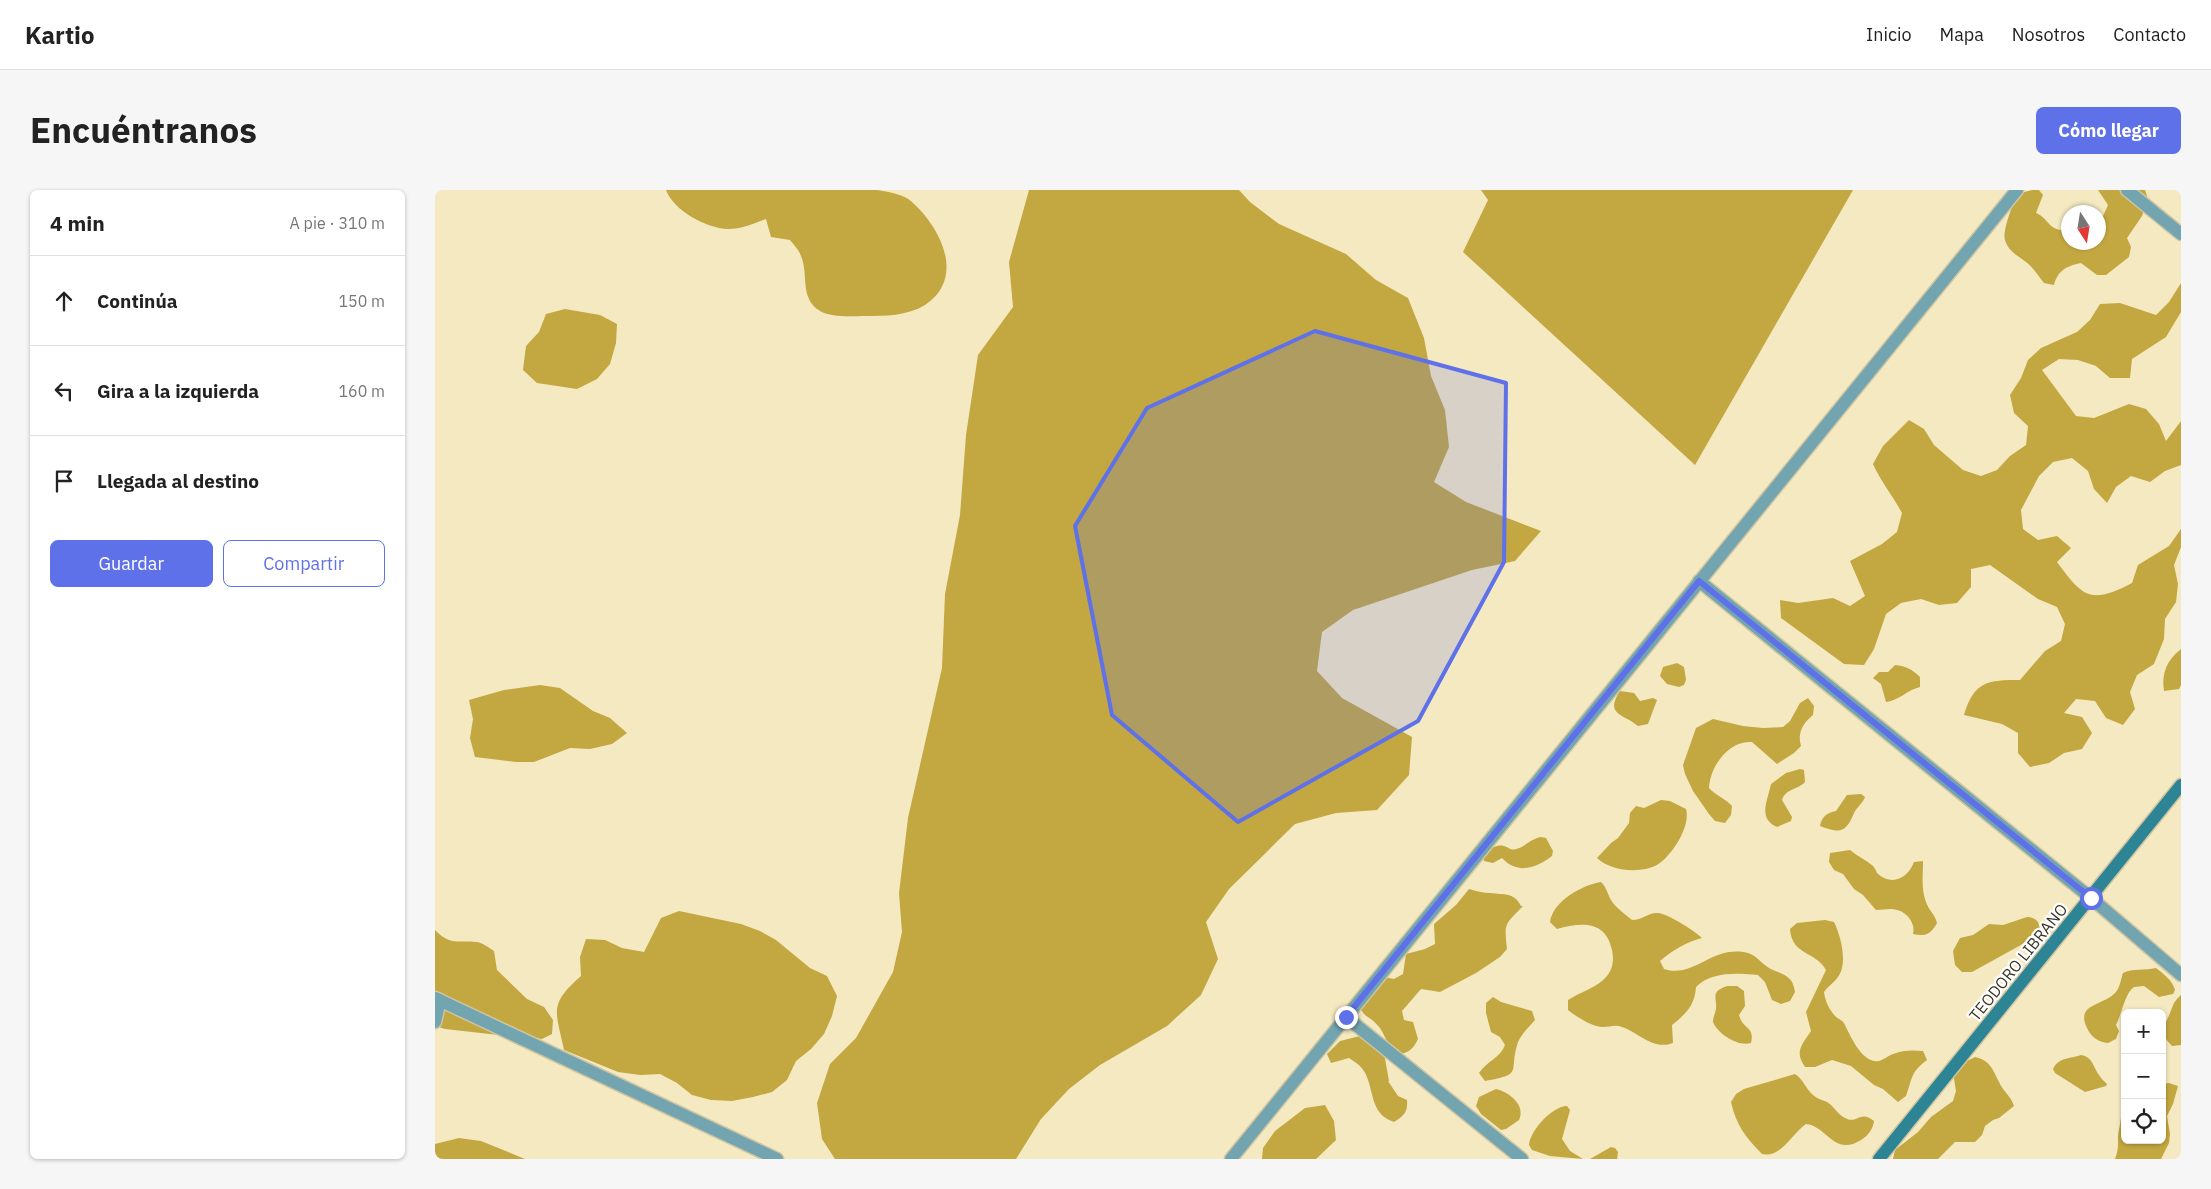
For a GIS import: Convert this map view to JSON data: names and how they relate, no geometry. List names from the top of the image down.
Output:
{
  "streets": {
    "main road": ["TEODORO LIBRANO"]
  },
  "north": "bottom",
  "page": {
    "header": "Kartio",
    "nav": [
      "Inicio",
      "Mapa",
      "Nosotros",
      "Contacto"
    ],
    "title": "Encuéntranos",
    "buttons": [
      "Cómo llegar",
      ["Guardar", "Compartir"]
    ],
    "heading": ["4 min", "A pie · 310 m"],
    "list": [
      ["Continúa", "150 m"],
      ["Gira a la izquierda", "160 m"],
      "Llegada al destino"
    ],
    "map_buttons": ["+", "−"]
  }
}
